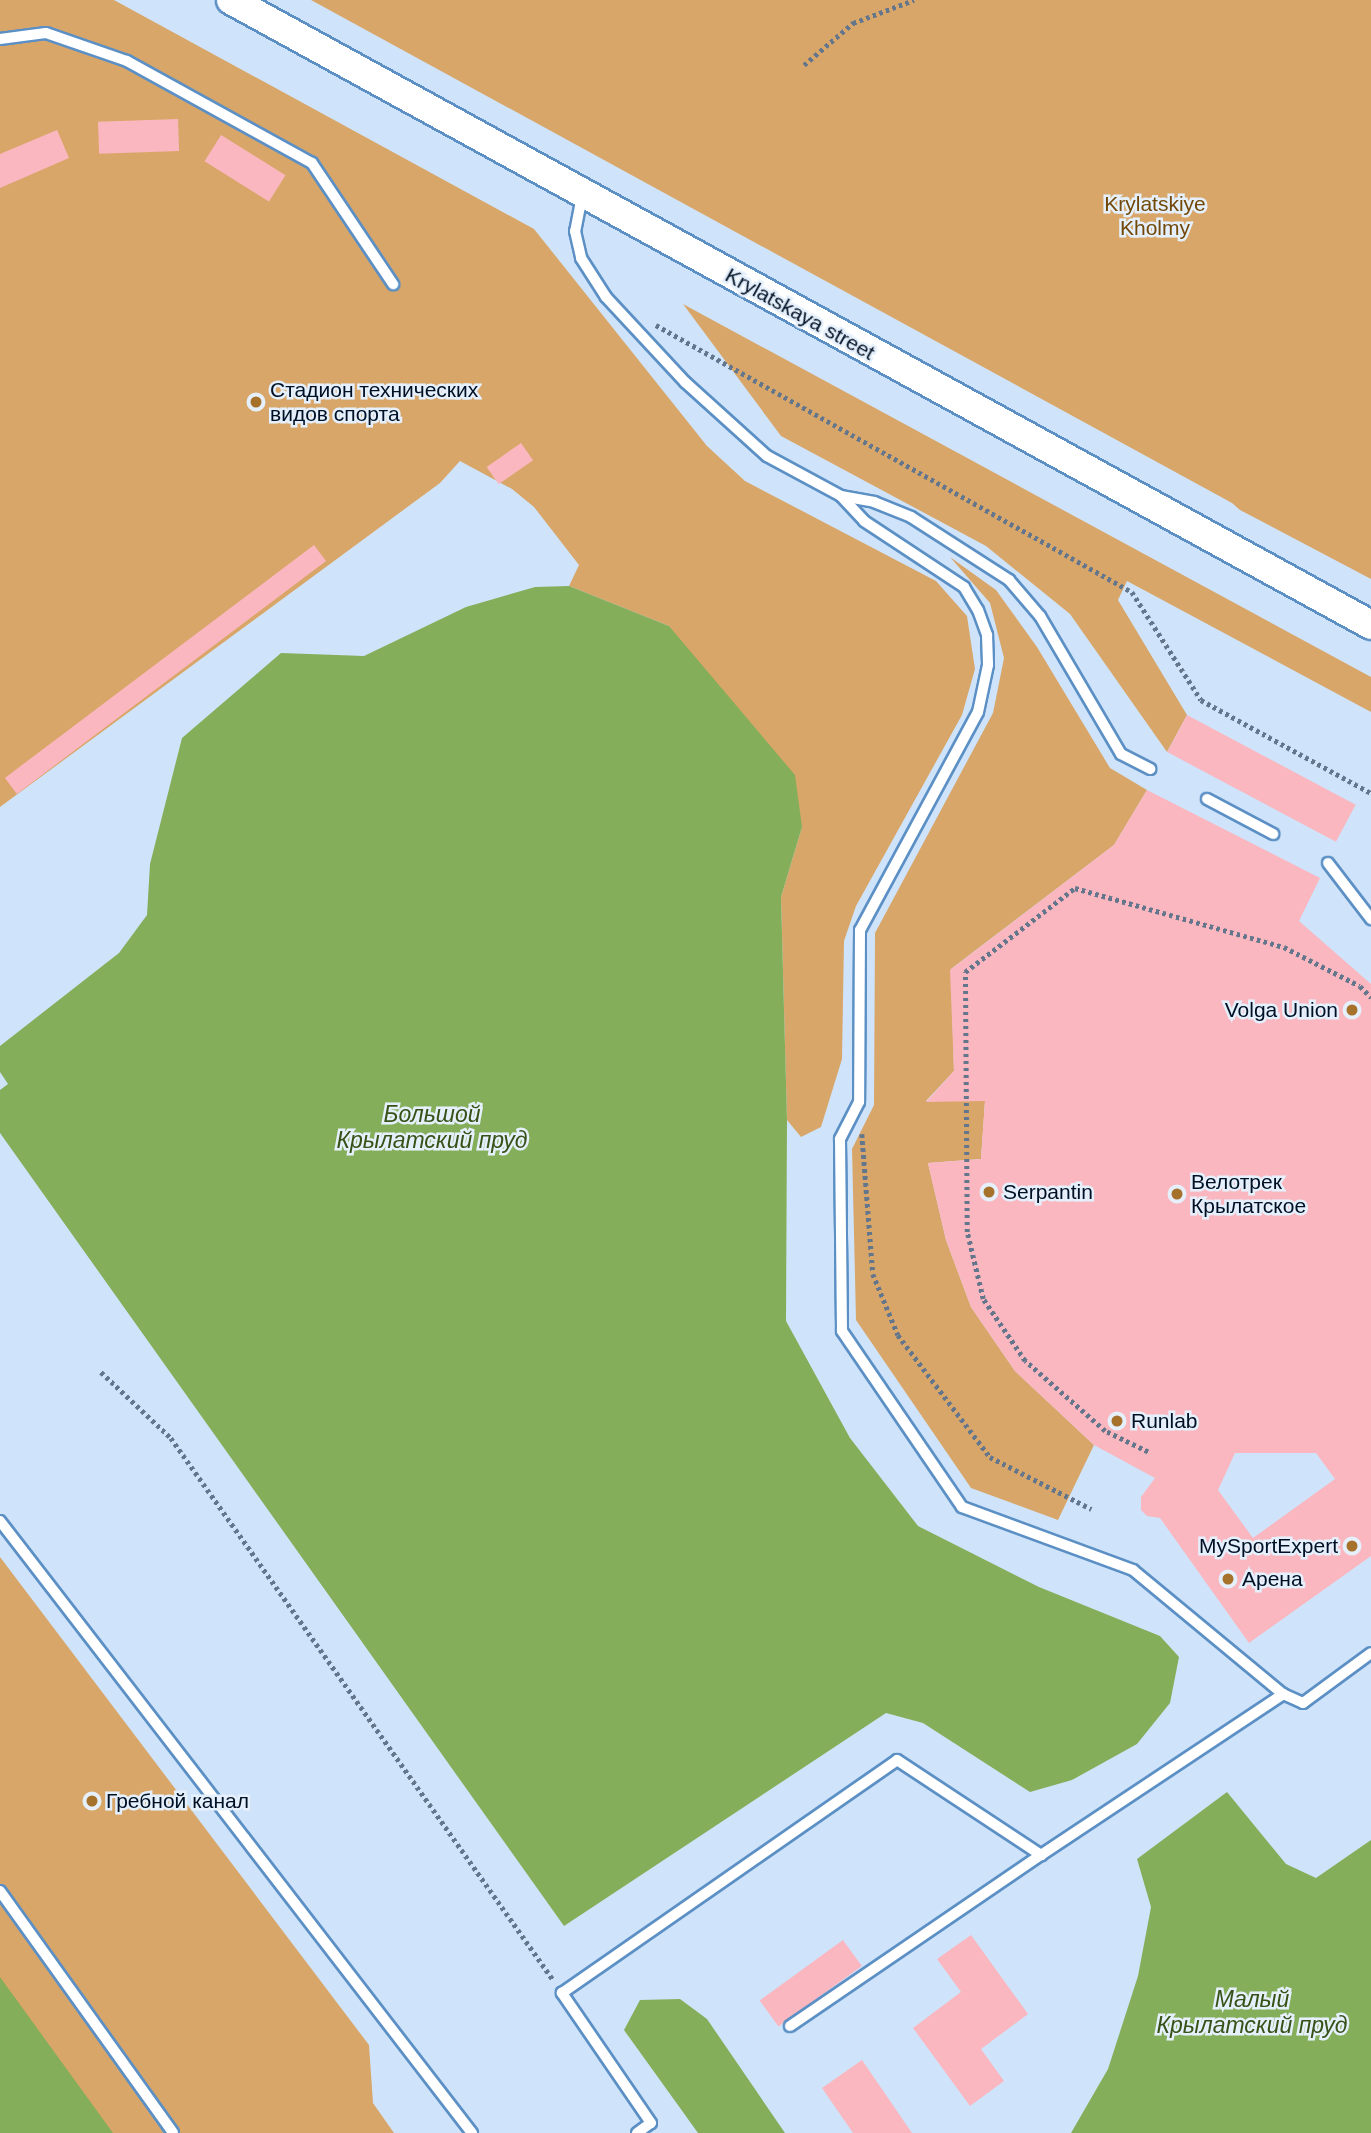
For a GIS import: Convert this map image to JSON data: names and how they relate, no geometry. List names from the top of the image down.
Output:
{
  "streets": {
    "main road": ["Krylatskaya street"]
  },
  "water": ["Большой Крылатский пруд", "Малый Крылатский пруд"],
  "parks": ["Krylatskiye Kholmy"],
  "places": [
    "Стадион технических видов спорта",
    "Volga Union",
    "Serpantin",
    "Велотрек Крылатское",
    "Runlab",
    "MySportExpert",
    "Арена",
    "Гребной канал"
  ]
}
